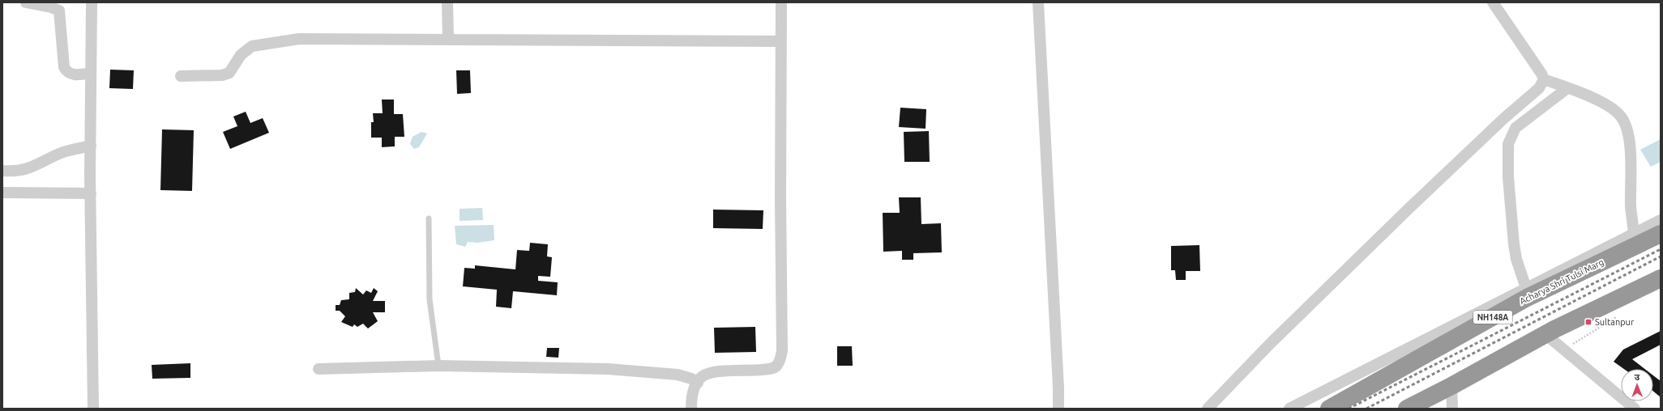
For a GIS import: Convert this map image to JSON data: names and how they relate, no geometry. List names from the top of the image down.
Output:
{
  "streets": {
    "highway": ["Acharya Shri Tulsi Marg", "NH148A"]
  },
  "places": {
    "transit": ["Sultanpur"]
  },
  "north": "top"
}
